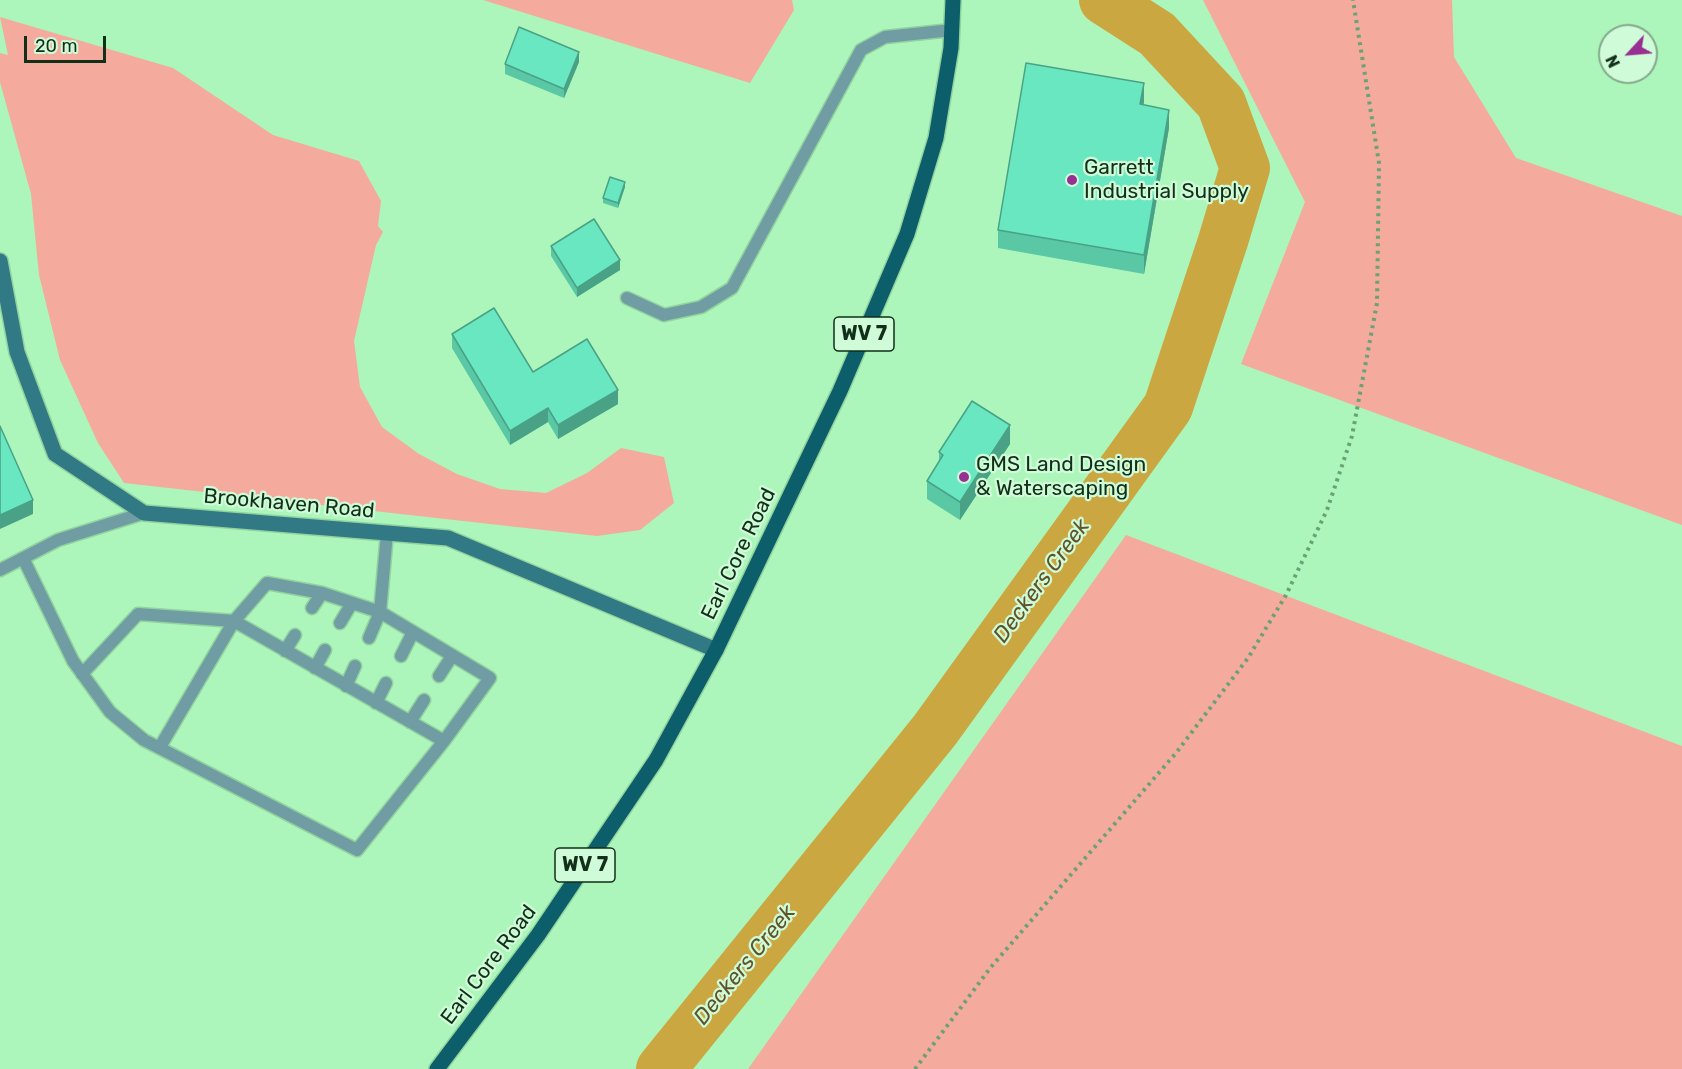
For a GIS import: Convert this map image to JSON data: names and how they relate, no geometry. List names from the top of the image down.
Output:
{
  "streets": {
    "main road": ["WV 7", "Earl Core Road"],
    "street": ["Brookhaven Road"]
  },
  "crossings": [
    ["Brookhaven Road", "Earl Core Road"]
  ],
  "water": ["Deckers Creek"],
  "places": ["Garrett Industrial Supply", "GMS Land Design & Waterscaping"],
  "scale_bar": "20 m",
  "north": "bottom left"
}
